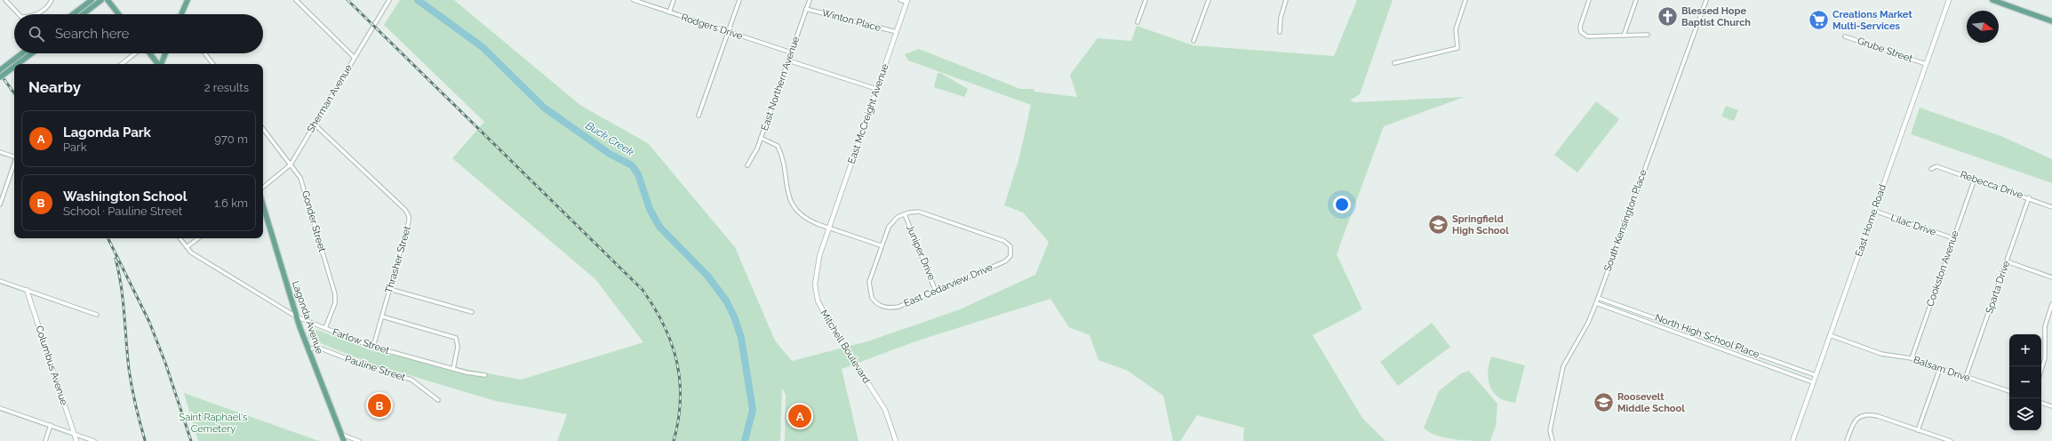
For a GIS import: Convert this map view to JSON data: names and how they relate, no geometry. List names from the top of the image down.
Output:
{
  "streets": {
    "main road": ["Lagonda Avenue"],
    "street": [
      "Winton Place",
      "Rodgers Drive",
      "Grube Street",
      "East Northern Avenue",
      "Sherman Avenue",
      "East McCreight Avenue",
      "Rebecca Drive",
      "South Kensington Place",
      "East Home Road",
      "Gonder Street",
      "Lilac Drive",
      "Juniper Drive",
      "Thrasher Street",
      "Cookston Avenue",
      "East Cedarview Drive",
      "Sparta Drive",
      "North High School Place",
      "Farlow Street",
      "Mitchell Boulevard",
      "Columbus Avenue",
      "Pauline Street",
      "Balsam Drive"
    ]
  },
  "crossings": [
    ["Winton Place", "East Northern Avenue"],
    ["Winton Place", "East McCreight Avenue"],
    ["Rodgers Drive", "East Northern Avenue"],
    ["Grube Street", "East Home Road"],
    ["Sherman Avenue", "Gonder Street"],
    ["Sherman Avenue", "Thrasher Street"],
    ["East McCreight Avenue", "Mitchell Boulevard"],
    ["Rebecca Drive", "Cookston Avenue"],
    ["Rebecca Drive", "Sparta Drive"],
    ["South Kensington Place", "North High School Place"],
    ["East Home Road", "Lilac Drive"],
    ["East Home Road", "North High School Place"],
    ["East Home Road", "Balsam Drive"],
    ["Gonder Street", "Farlow Street"],
    ["Lilac Drive", "Cookston Avenue"],
    ["Juniper Drive", "East Cedarview Drive"],
    ["Thrasher Street", "Farlow Street"],
    ["Cookston Avenue", "Balsam Drive"],
    ["Sparta Drive", "Balsam Drive"],
    ["Lagonda Avenue", "Farlow Street"],
    ["Lagonda Avenue", "Pauline Street"]
  ],
  "water": ["Buck Creek"],
  "parks": ["Saint Raphael's Cemetery"],
  "places": {
    "church": ["Blessed Hope Baptist Church"],
    "supermarket": ["Creations Market Multi-Services"],
    "school or university": ["Springfield High School", "Roosevelt Middle School"]
  },
  "north": "right",
  "page": {
    "search": "Search here",
    "heading": ["Nearby", "2 results"],
    "list": [
      {
        "mark": "A",
        "name": "Lagonda Park",
        "note": "Park",
        "value": "970 m"
      },
      {
        "mark": "B",
        "name": "Washington School",
        "note": "School · Pauline Street",
        "value": "1.6 km"
      }
    ],
    "map_buttons": ["+", "−"],
    "pins": ["B", "A"]
  }
}
